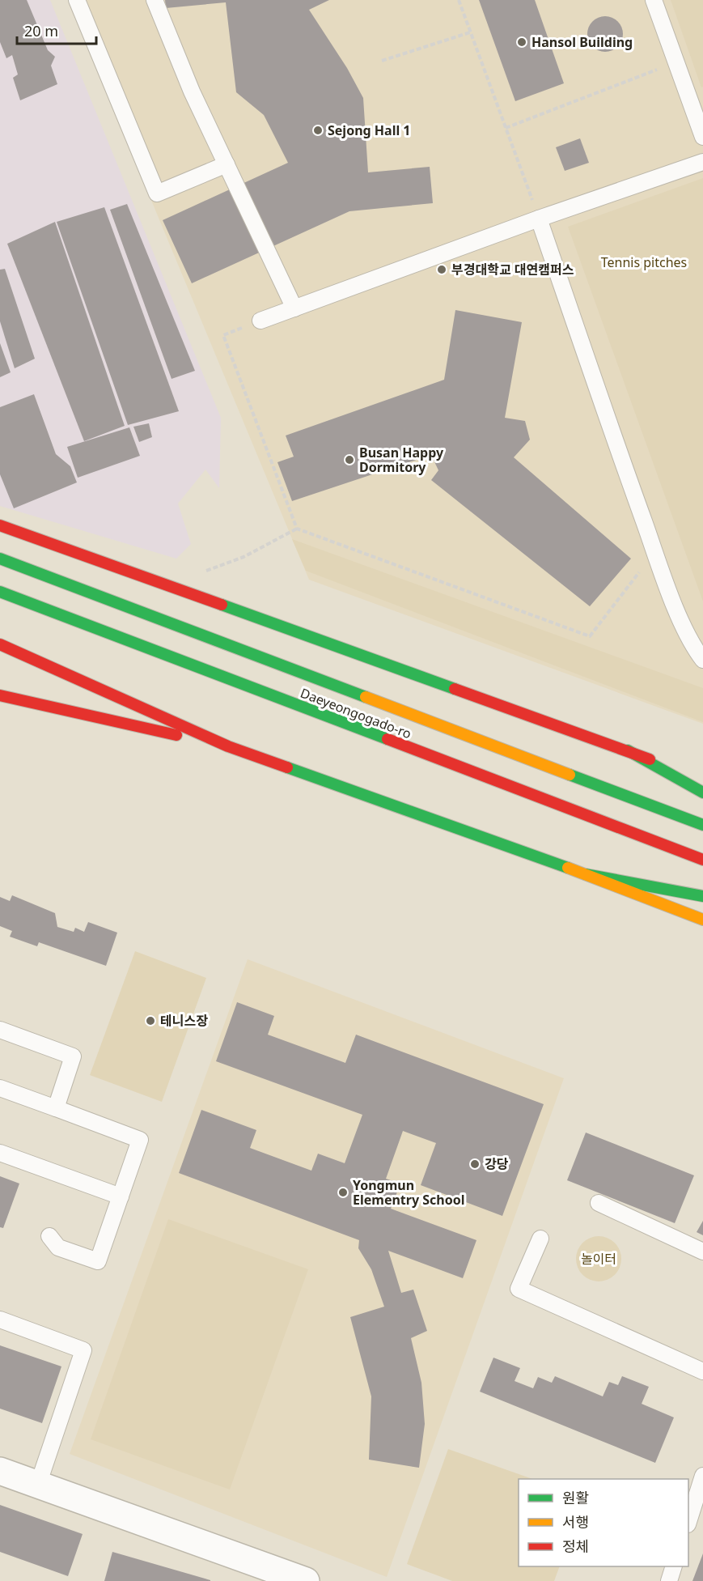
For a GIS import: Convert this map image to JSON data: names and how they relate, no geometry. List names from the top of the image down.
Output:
{
  "streets": {
    "main road": ["Daeyeongogado-ro"]
  },
  "parks": ["Tennis pitches", "놀이터"],
  "places": [
    "Hansol Building",
    "Sejong Hall 1",
    "부경대학교 대연캠퍼스",
    "Busan Happy Dormitory",
    "테니스장",
    "강당",
    "Yongmun Elementry School"
  ],
  "legend": ["원활", "서행", "정체"],
  "scale_bar": "20 m"
}
